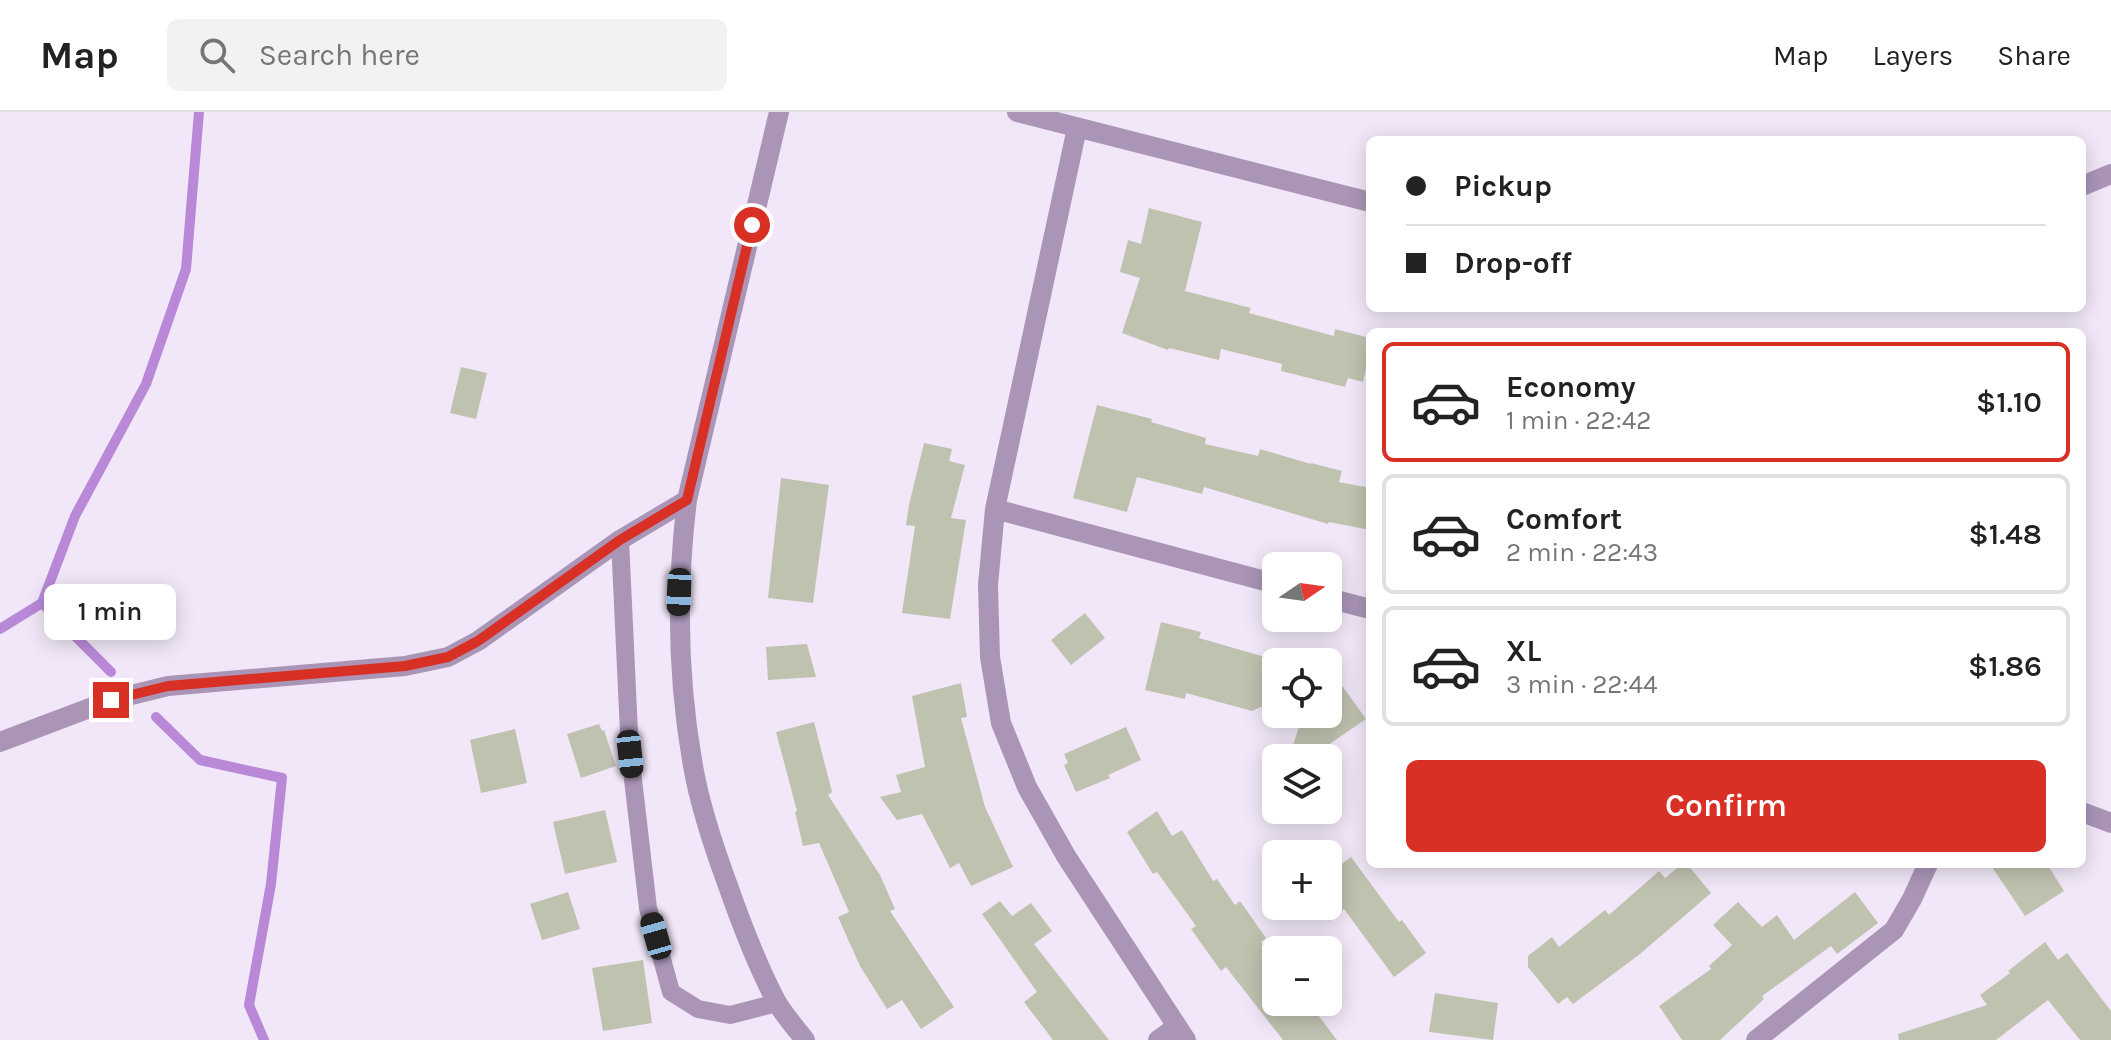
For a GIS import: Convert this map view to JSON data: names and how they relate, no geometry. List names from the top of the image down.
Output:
{
  "north": "right",
  "page": {
    "header": "Map",
    "search": "Search here",
    "nav": ["Map", "Layers", "Share"],
    "banner": ["Pickup", "Drop-off"],
    "list": [
      {
        "name": "Economy",
        "note": "1 min · 22:42",
        "value": "$1.10"
      },
      {
        "name": "Comfort",
        "note": "2 min · 22:43",
        "value": "$1.48"
      },
      {
        "name": "XL",
        "note": "3 min · 22:44",
        "value": "$1.86"
      }
    ],
    "map_buttons": ["+", "−"],
    "bubble": "1 min",
    "buttons": "Confirm"
  }
}
